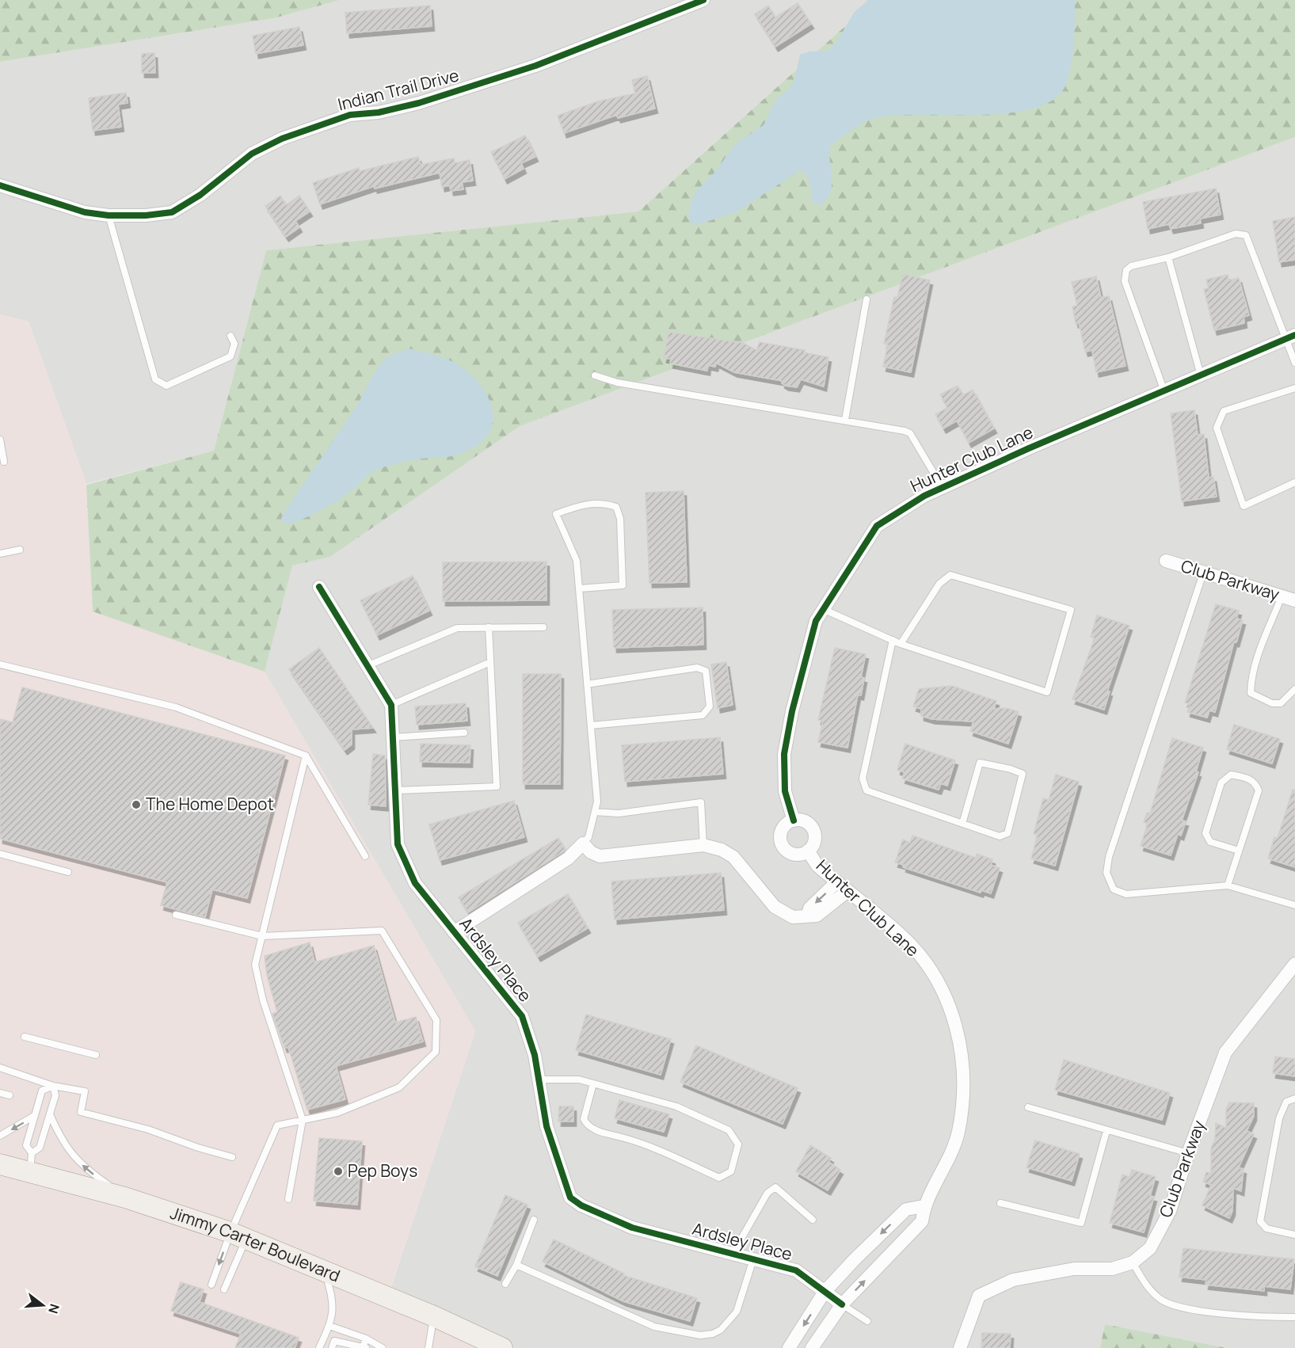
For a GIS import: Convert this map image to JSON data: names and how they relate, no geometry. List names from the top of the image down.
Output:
{
  "streets": {
    "main road": ["Jimmy Carter Boulevard"],
    "street": [
      "Indian Trail Drive",
      "Hunter Club Lane",
      "Club Parkway",
      "Ardsley Place"
    ]
  },
  "crossings": [
    ["Hunter Club Lane", "Ardsley Place"]
  ],
  "places": ["The Home Depot", "Pep Boys"],
  "north": "right"
}
